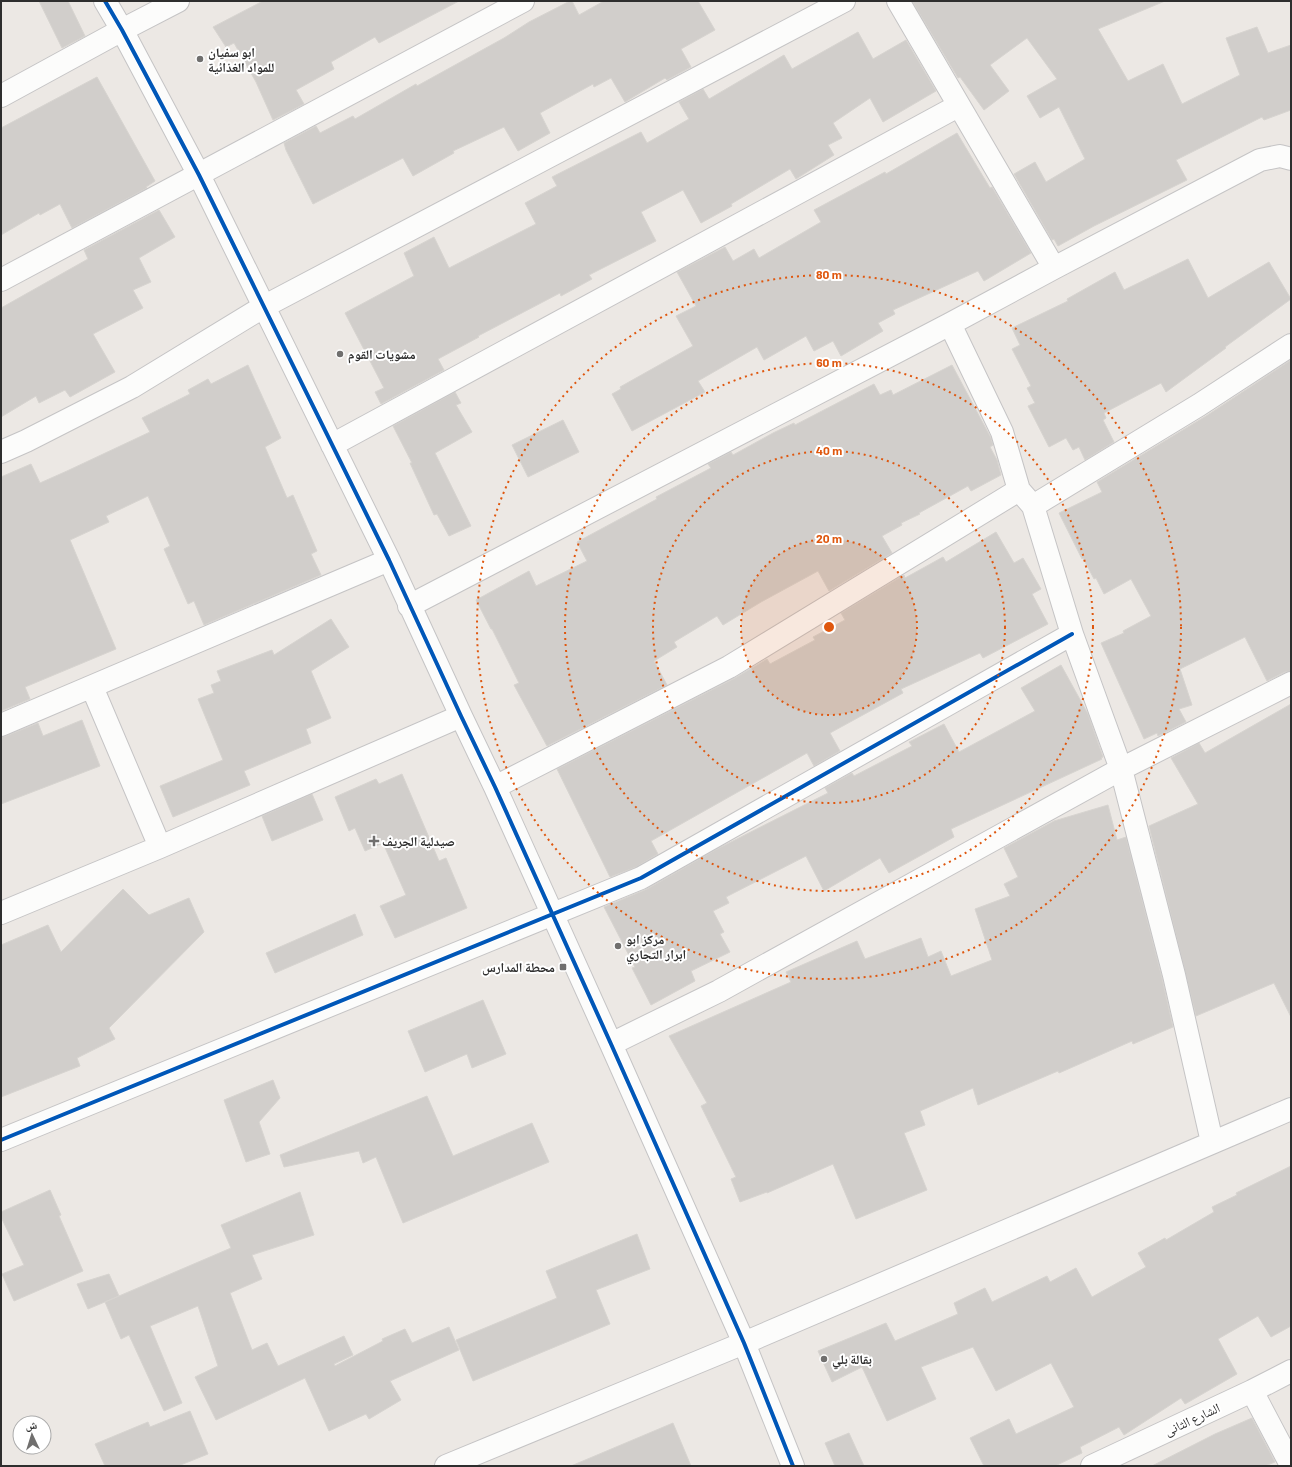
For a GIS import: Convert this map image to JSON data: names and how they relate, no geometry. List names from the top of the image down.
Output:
{
  "streets": {
    "street": ["الشارع الثانى"]
  },
  "places": {
    "other": [
      "ابو سفيان للمواد الغذائية",
      "مشويات القوم",
      "مركز ابو ابرار التجاري",
      "بقالة بلي"
    ],
    "health": ["صيدلية الجريف"],
    "transit": ["محطة المدارس"]
  },
  "north": "top",
  "rings": [
    "80 m",
    "60 m",
    "40 m",
    "20 m"
  ]
}
